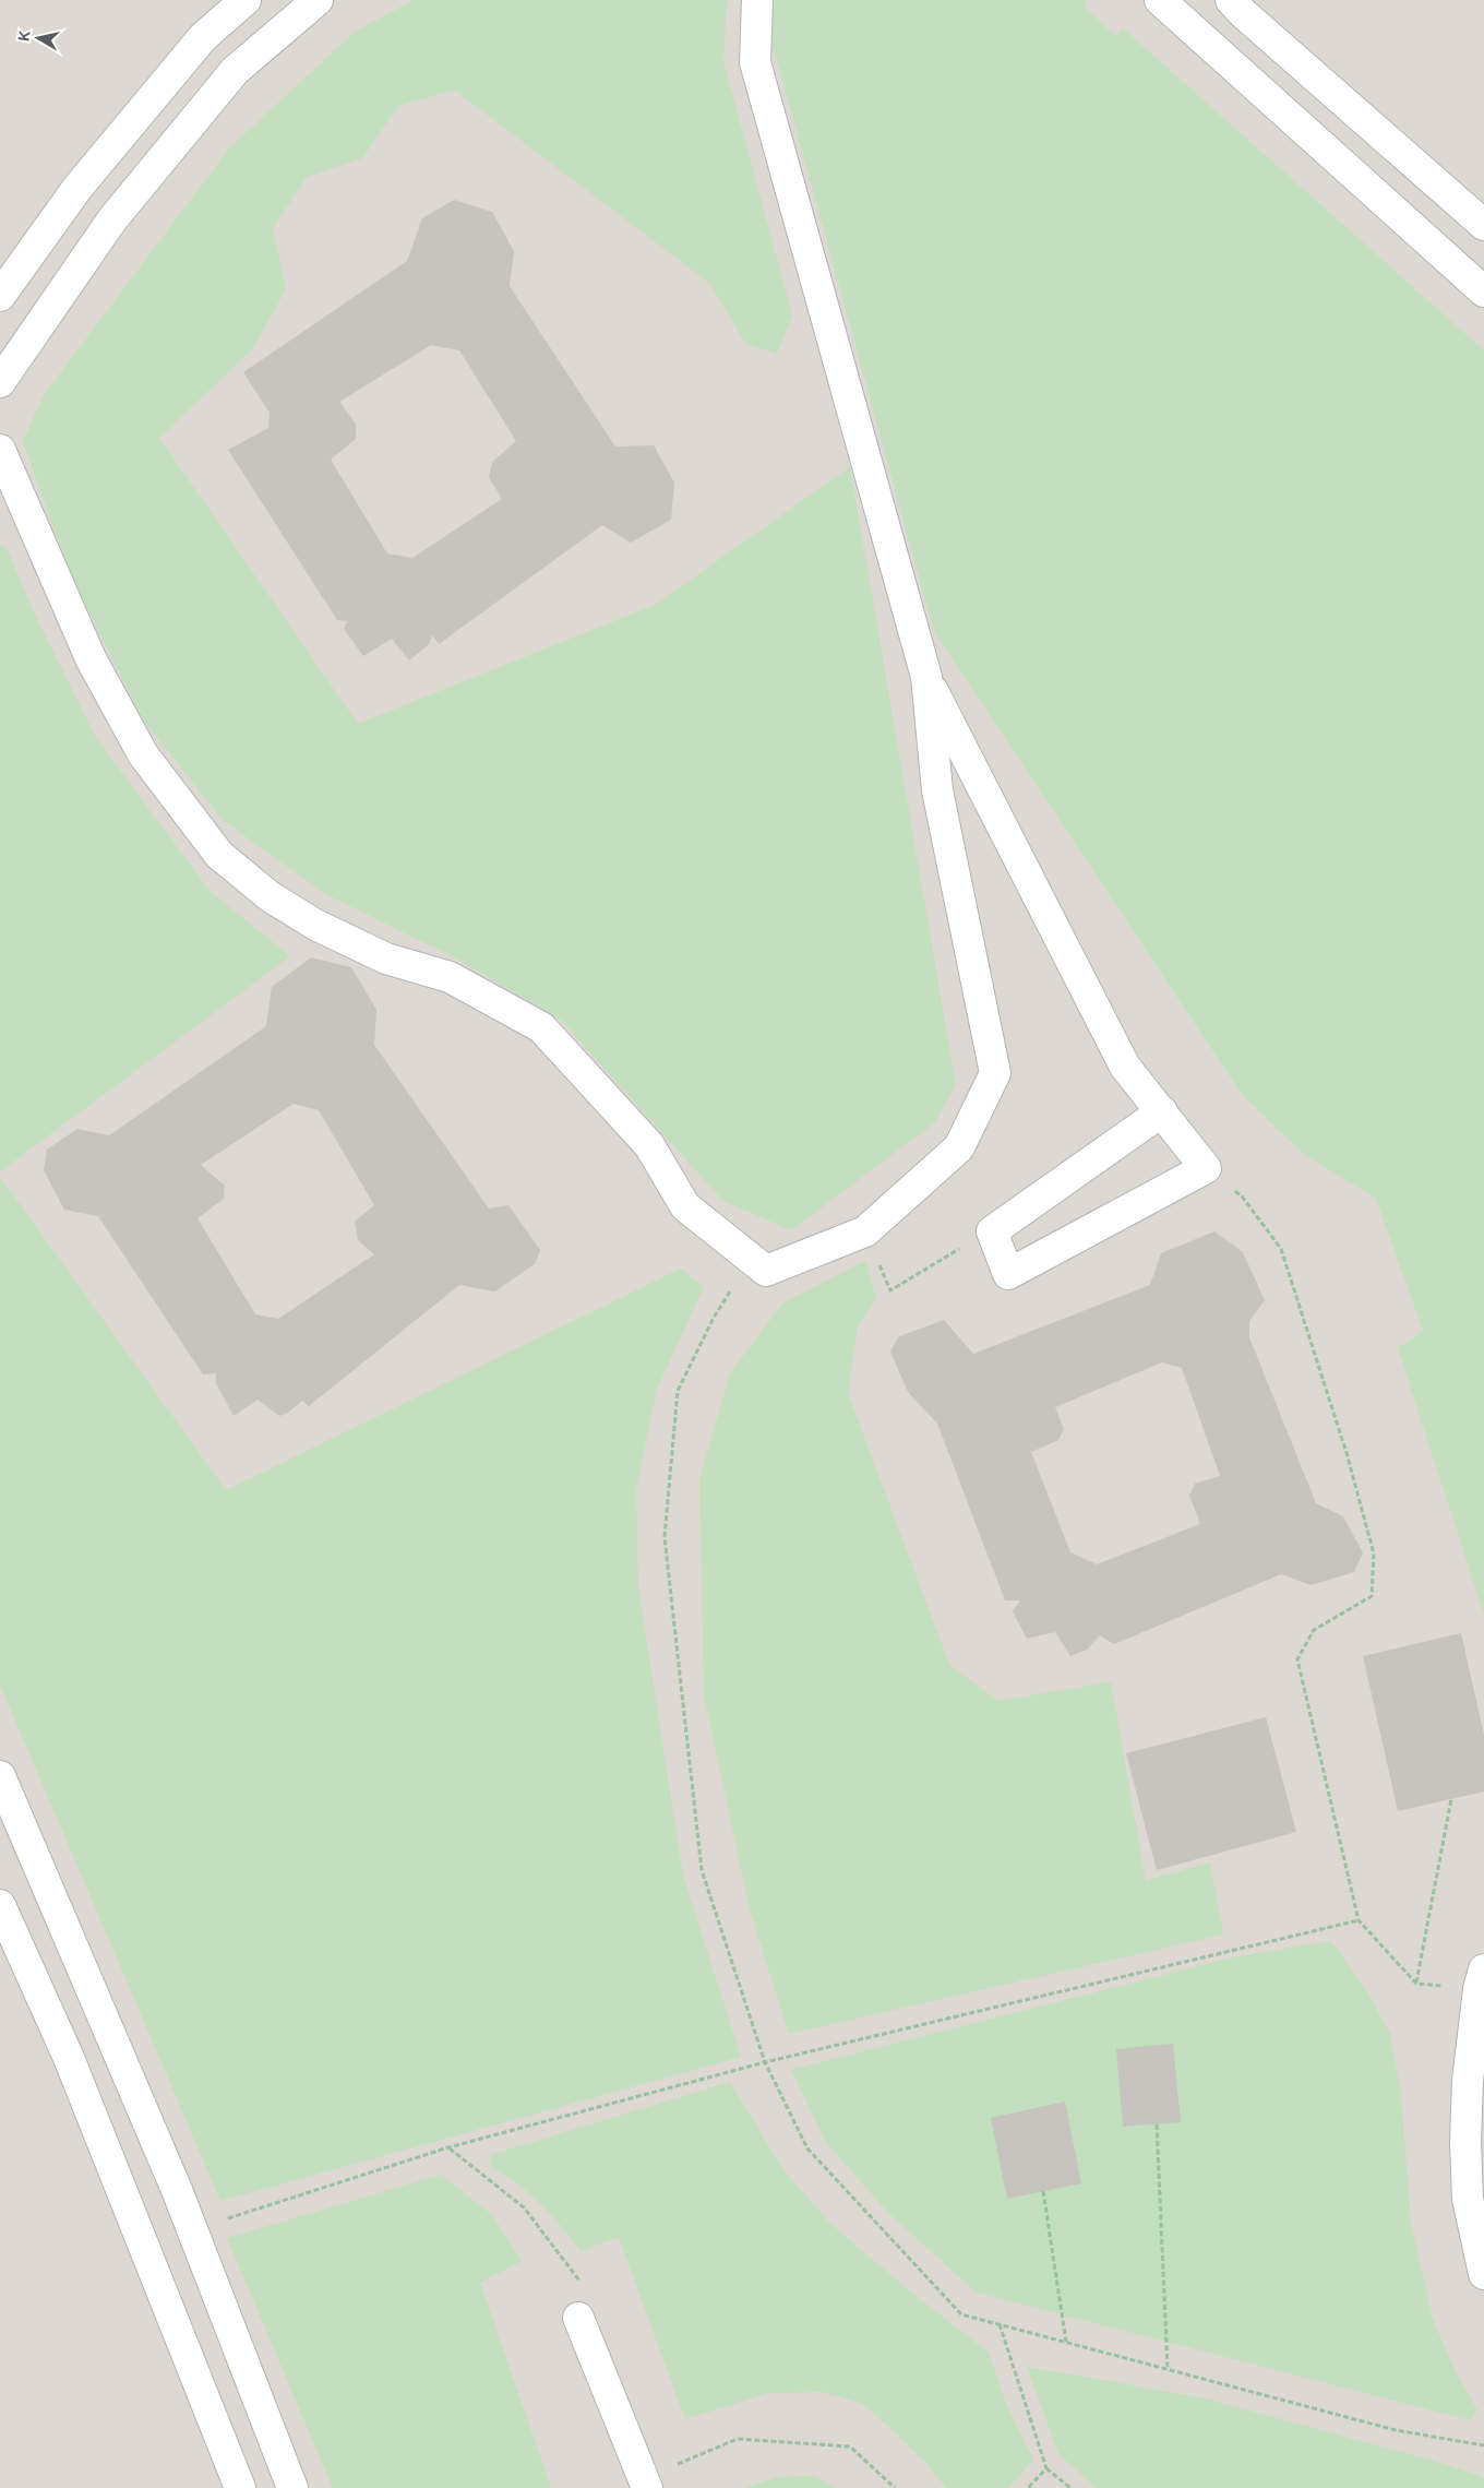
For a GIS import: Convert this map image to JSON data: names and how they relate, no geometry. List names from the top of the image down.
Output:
{
  "north": "left"
}
